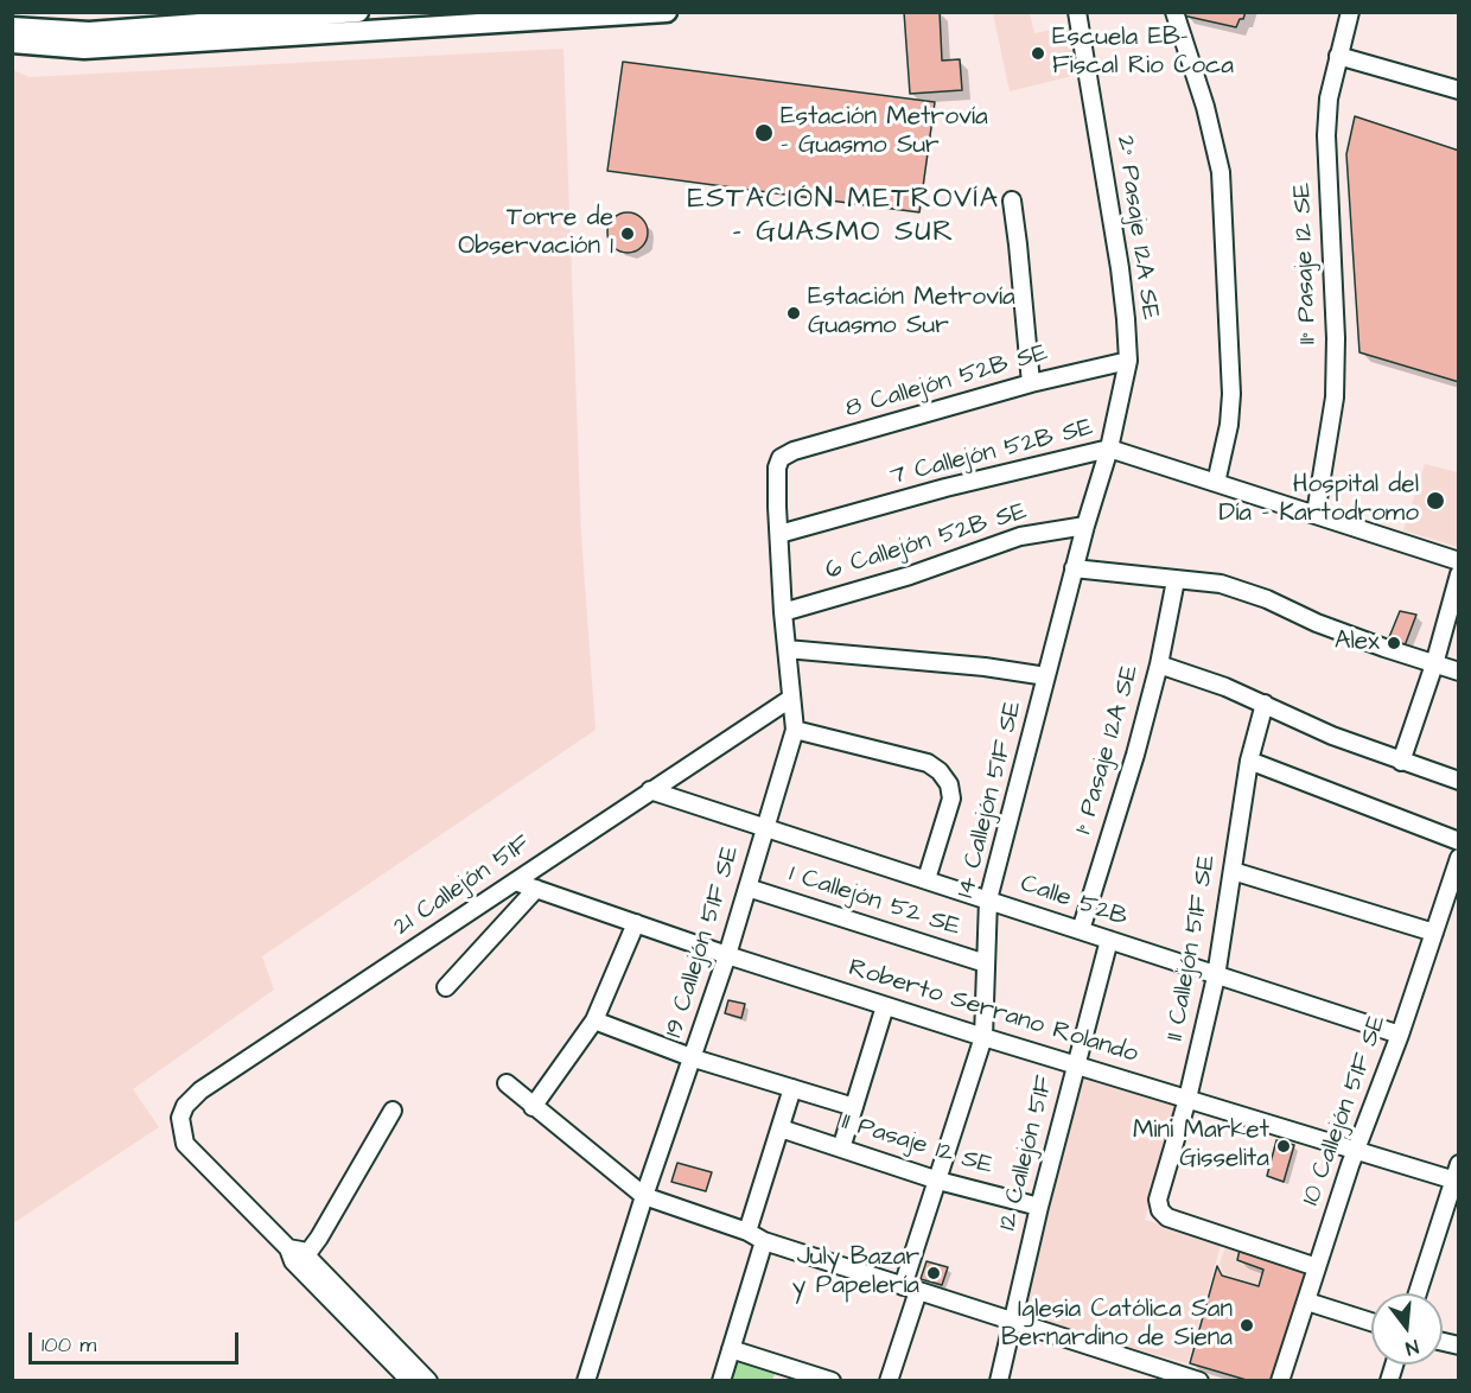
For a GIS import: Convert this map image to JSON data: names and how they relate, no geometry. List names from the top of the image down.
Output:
{
  "streets": {
    "street": [
      "2° Pasaje 12A SE",
      "11° Pasaje 12 SE",
      "8 Callejón 52B SE",
      "7 Callejón 52B SE",
      "6 Callejón 52B SE",
      "1° Pasaje 12A SE",
      "14 Callejón 51F SE",
      "21 Callejón 51F",
      "1 Callejón 52 SE",
      "Calle 52B",
      "19 Callejón 51F SE",
      "11 Callejón 51F SE",
      "Roberto Serrano Rolando",
      "10 Callejón 51F SE",
      "11 Pasaje 12 SE",
      "12 Callejón 51F"
    ]
  },
  "crossings": [
    ["2° Pasaje 12A SE", "8 Callejón 52B SE"],
    ["2° Pasaje 12A SE", "7 Callejón 52B SE"],
    ["2° Pasaje 12A SE", "14 Callejón 51F SE"],
    ["11° Pasaje 12 SE", "7 Callejón 52B SE"],
    ["8 Callejón 52B SE", "19 Callejón 51F SE"],
    ["7 Callejón 52B SE", "14 Callejón 51F SE"],
    ["7 Callejón 52B SE", "19 Callejón 51F SE"],
    ["6 Callejón 52B SE", "14 Callejón 51F SE"],
    ["6 Callejón 52B SE", "19 Callejón 51F SE"],
    ["1° Pasaje 12A SE", "Calle 52B"],
    ["14 Callejón 51F SE", "1 Callejón 52 SE"],
    ["14 Callejón 51F SE", "Calle 52B"],
    ["14 Callejón 51F SE", "Roberto Serrano Rolando"],
    ["14 Callejón 51F SE", "11 Pasaje 12 SE"],
    ["21 Callejón 51F", "Calle 52B"],
    ["21 Callejón 51F", "19 Callejón 51F SE"],
    ["21 Callejón 51F", "Roberto Serrano Rolando"],
    ["1 Callejón 52 SE", "19 Callejón 51F SE"],
    ["Calle 52B", "19 Callejón 51F SE"],
    ["Calle 52B", "11 Callejón 51F SE"],
    ["Calle 52B", "10 Callejón 51F SE"],
    ["Calle 52B", "12 Callejón 51F"],
    ["19 Callejón 51F SE", "Roberto Serrano Rolando"],
    ["19 Callejón 51F SE", "11 Pasaje 12 SE"],
    ["11 Callejón 51F SE", "Roberto Serrano Rolando"],
    ["11 Callejón 51F SE", "10 Callejón 51F SE"],
    ["Roberto Serrano Rolando", "10 Callejón 51F SE"],
    ["Roberto Serrano Rolando", "12 Callejón 51F"],
    ["11 Pasaje 12 SE", "12 Callejón 51F"]
  ],
  "districts": ["ESTACIÓN METROVÍA - GUASMO SUR"],
  "places": [
    "Escuela EB- Fiscal Rio Coca",
    "Estación Metrovía - Guasmo Sur",
    "Torre de Observación 1",
    "Estación Metrovía Guasmo Sur",
    "Hospital del Día - Kartodromo",
    "Alex",
    "Mini Market Gisselita",
    "July Bazar y Papelería",
    "Iglesia Católica San Bernardino de Siena"
  ],
  "scale_bar": "100 m",
  "north": "bottom"
}
